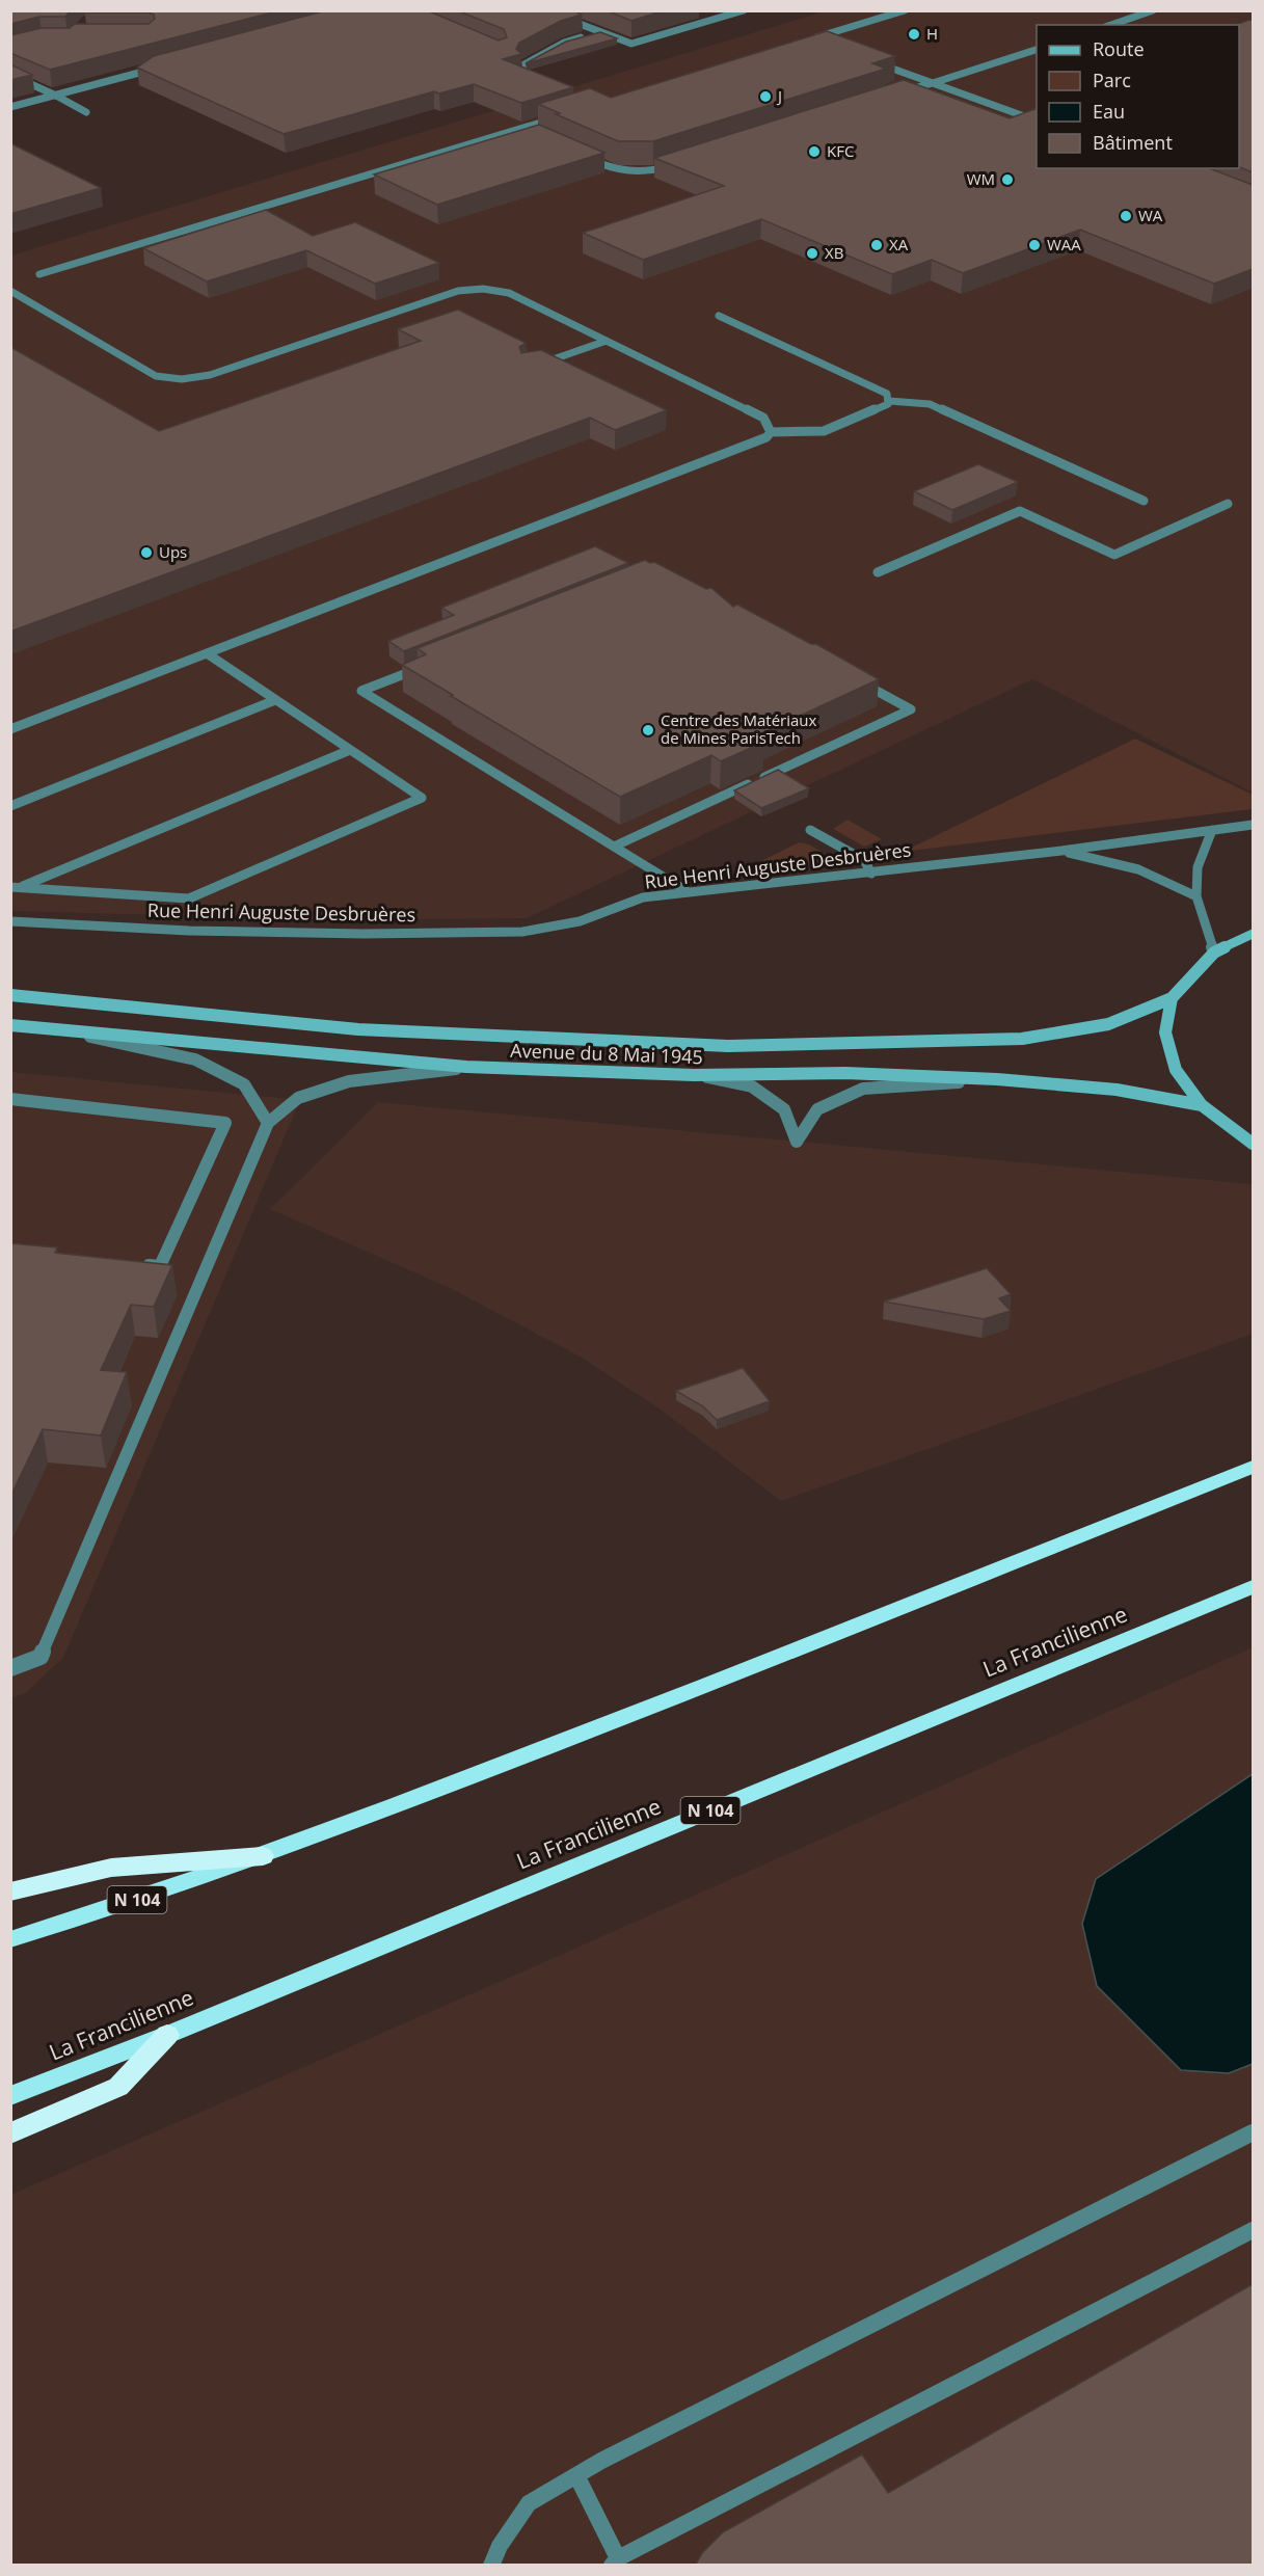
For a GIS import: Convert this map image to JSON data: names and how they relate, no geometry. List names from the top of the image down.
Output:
{
  "streets": {
    "highway": ["La Francilienne", "N 104"],
    "main road": ["Avenue du 8 Mai 1945"],
    "street": ["Rue Henri Auguste Desbruères"]
  },
  "places": [
    "H",
    "J",
    "KFC",
    "WM",
    "WA",
    "XA",
    "WAA",
    "XB",
    "Ups",
    "Centre des Matériaux de Mines ParisTech"
  ],
  "legend": [
    "Route",
    "Parc",
    "Eau",
    "Bâtiment"
  ]
}
